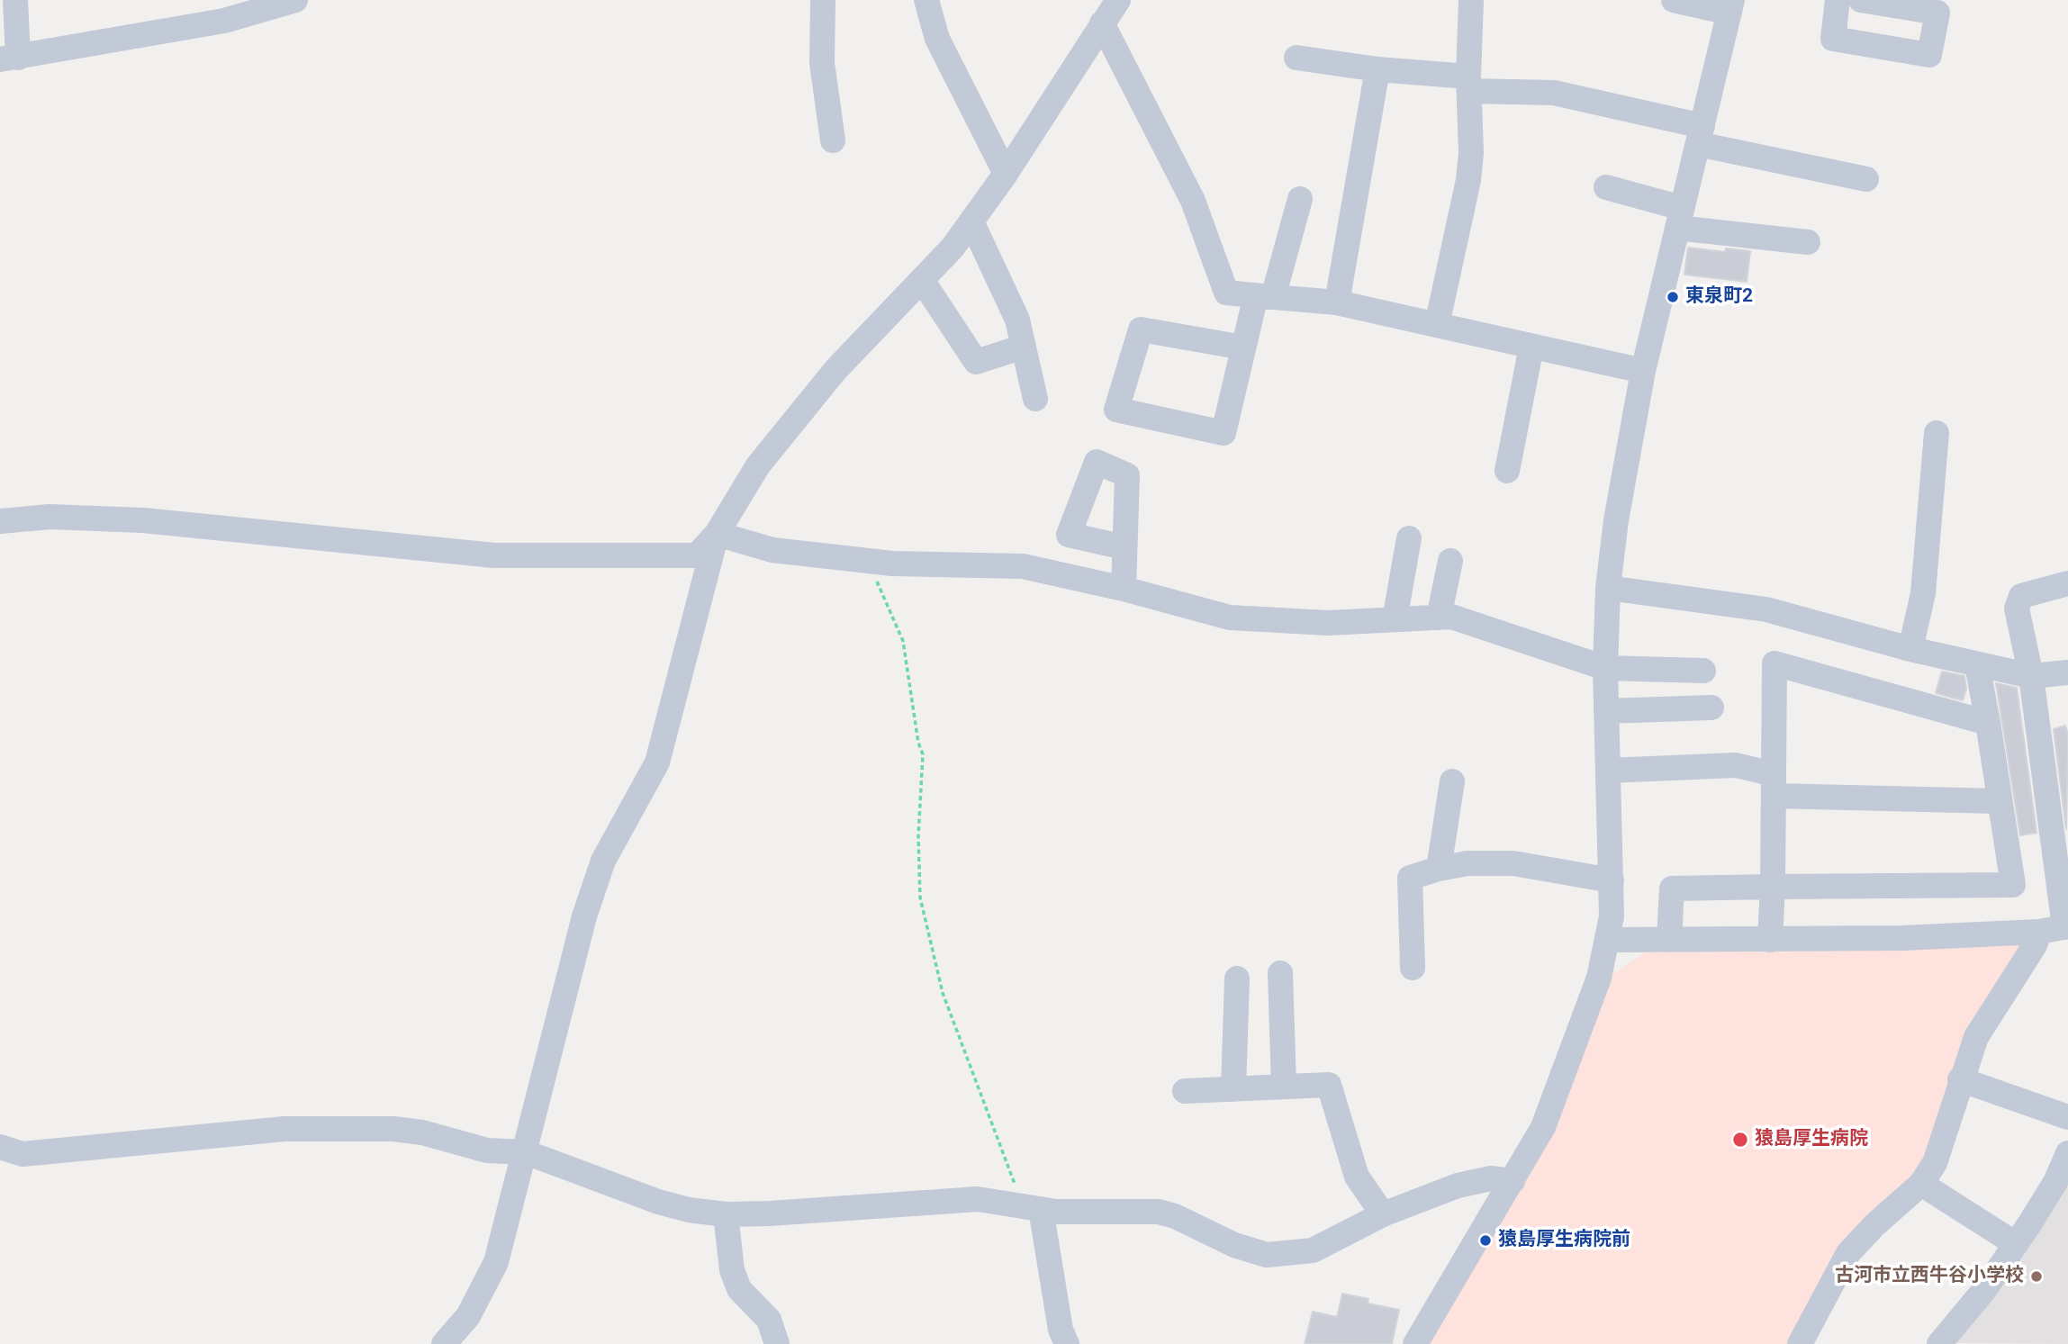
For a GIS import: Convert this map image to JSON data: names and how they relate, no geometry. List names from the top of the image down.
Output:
{
  "places": [
    "東泉町2",
    "猿島厚生病院",
    "猿島厚生病院前",
    "古河市立西牛谷小学校"
  ]
}
